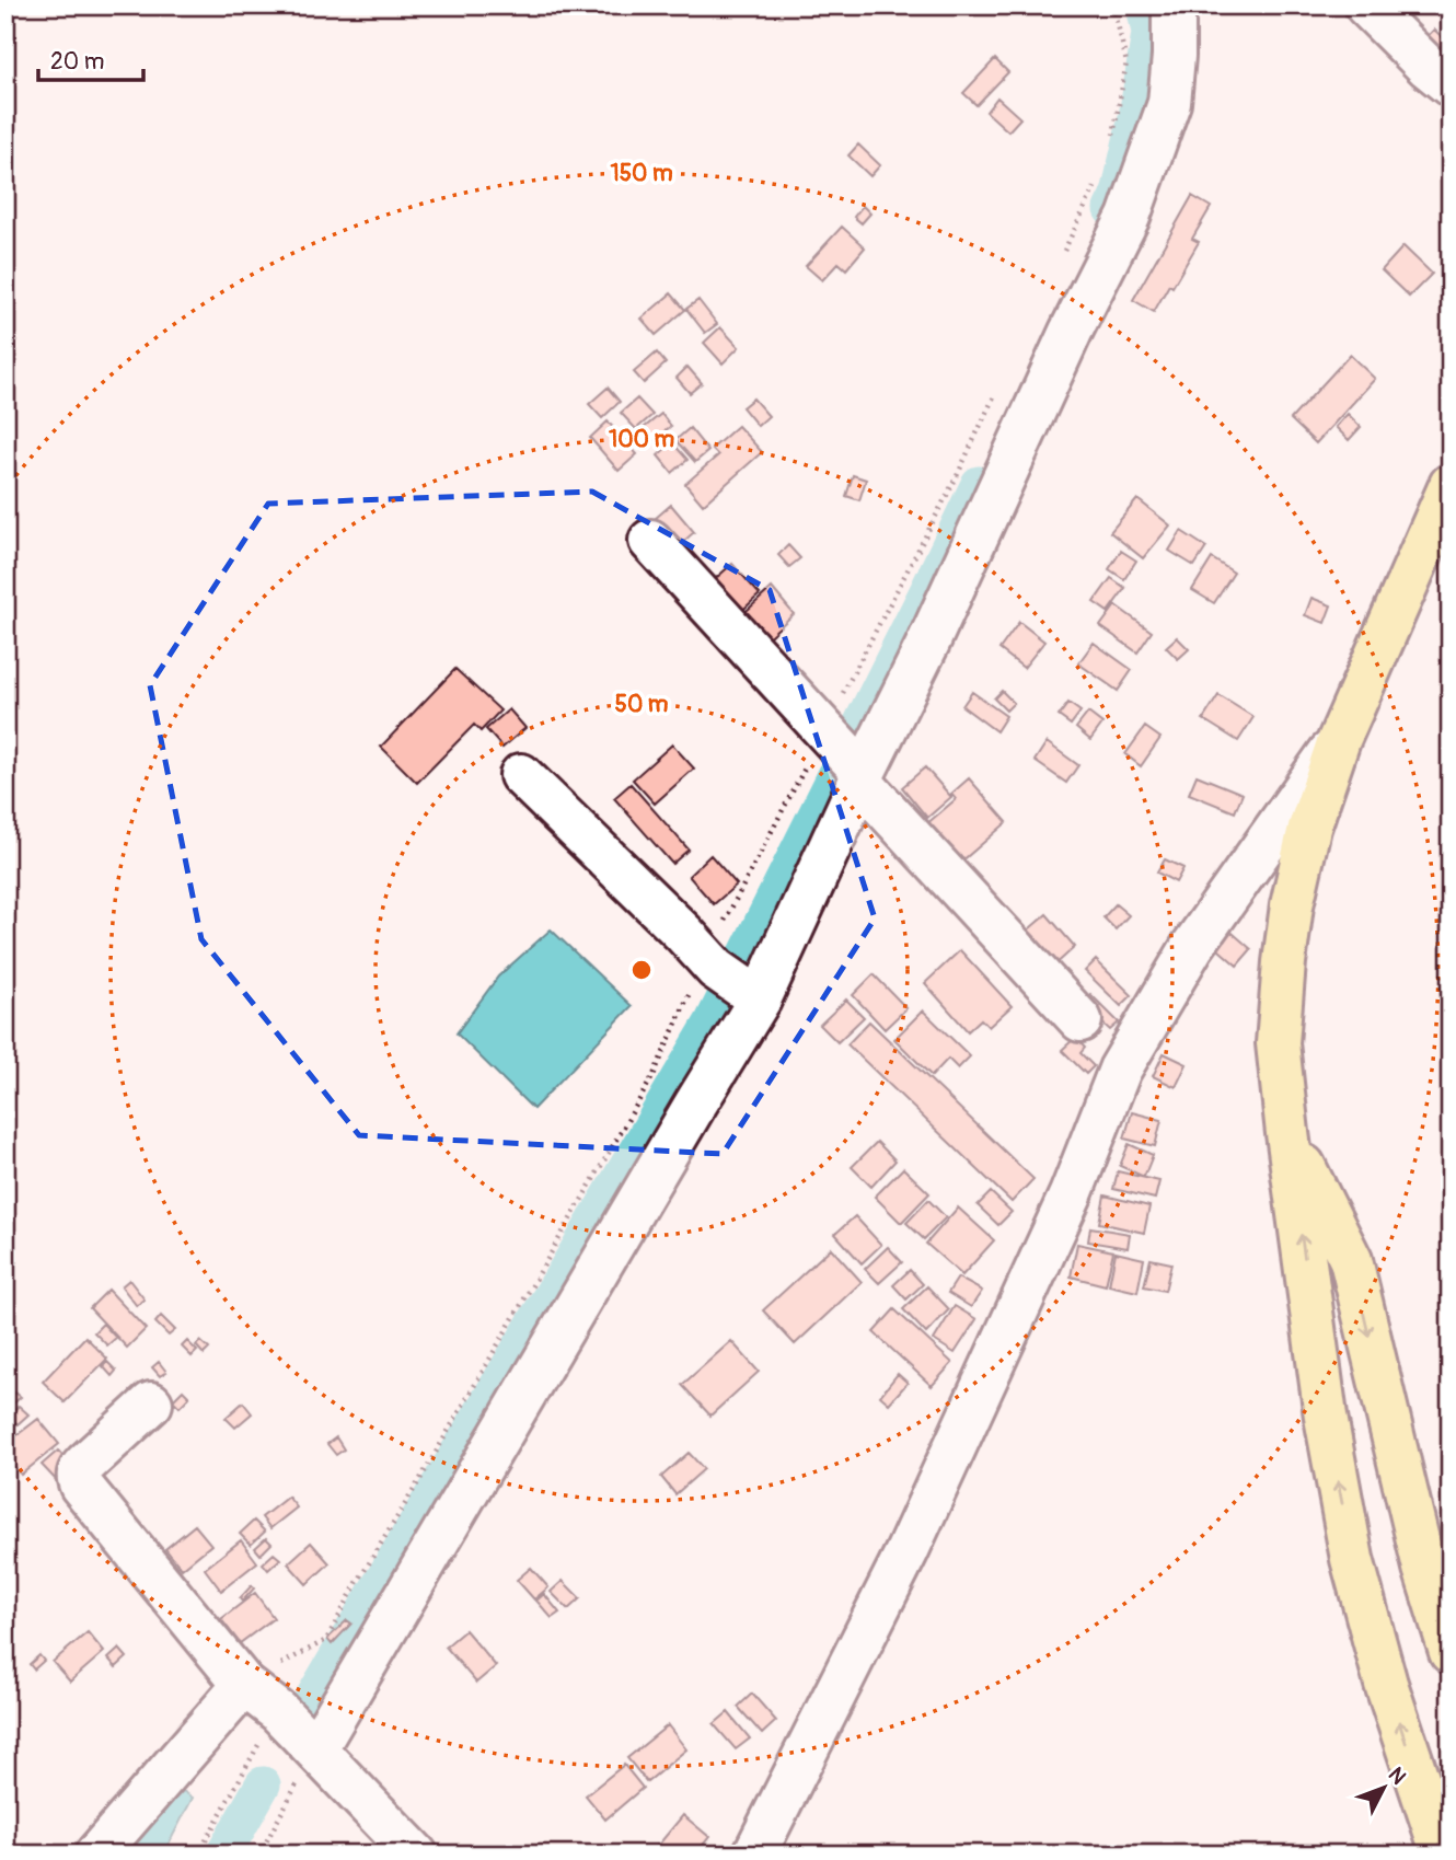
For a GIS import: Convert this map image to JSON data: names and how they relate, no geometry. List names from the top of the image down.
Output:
{
  "scale_bar": "20 m",
  "north": "top right",
  "rings": ["150 m", "100 m", "50 m"]
}
